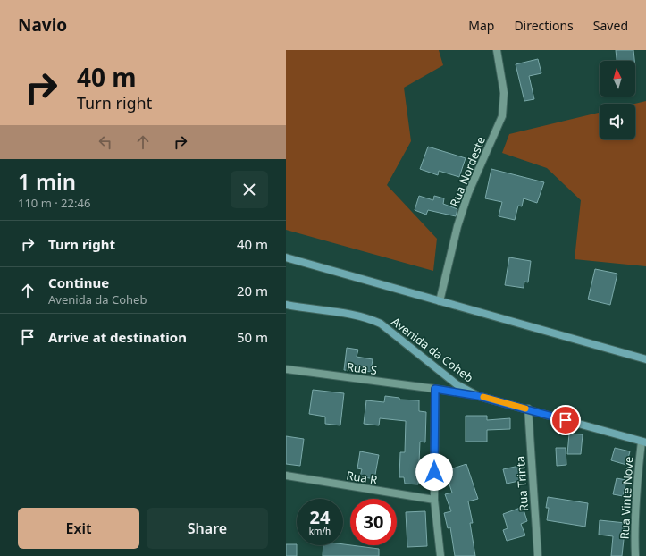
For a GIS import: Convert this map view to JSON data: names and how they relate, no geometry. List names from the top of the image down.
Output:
{
  "streets": {
    "main road": ["Avenida da Coheb"],
    "street": [
      "Rua Nordeste",
      "Rua S",
      "Rua R",
      "Rua Trinta",
      "Rua Vinte Nove"
    ]
  },
  "crossings": [
    ["Avenida da Coheb", "Rua S"],
    ["Avenida da Coheb", "Rua Trinta"],
    ["Avenida da Coheb", "Rua Vinte Nove"]
  ],
  "north": "top",
  "page": {
    "header": "Navio",
    "nav": ["Map", "Directions", "Saved"],
    "turn": ["40 m", "Turn right"],
    "heading": ["1 min", "110 m · 22:46"],
    "list": [
      {
        "name": "Turn right",
        "value": "40 m"
      },
      {
        "name": "Continue",
        "note": "Avenida da Coheb",
        "value": "20 m"
      },
      {
        "name": "Arrive at destination",
        "value": "50 m"
      }
    ],
    "speed": "24 km/h",
    "limit": "30",
    "buttons": ["Exit", "Share"]
  }
}
